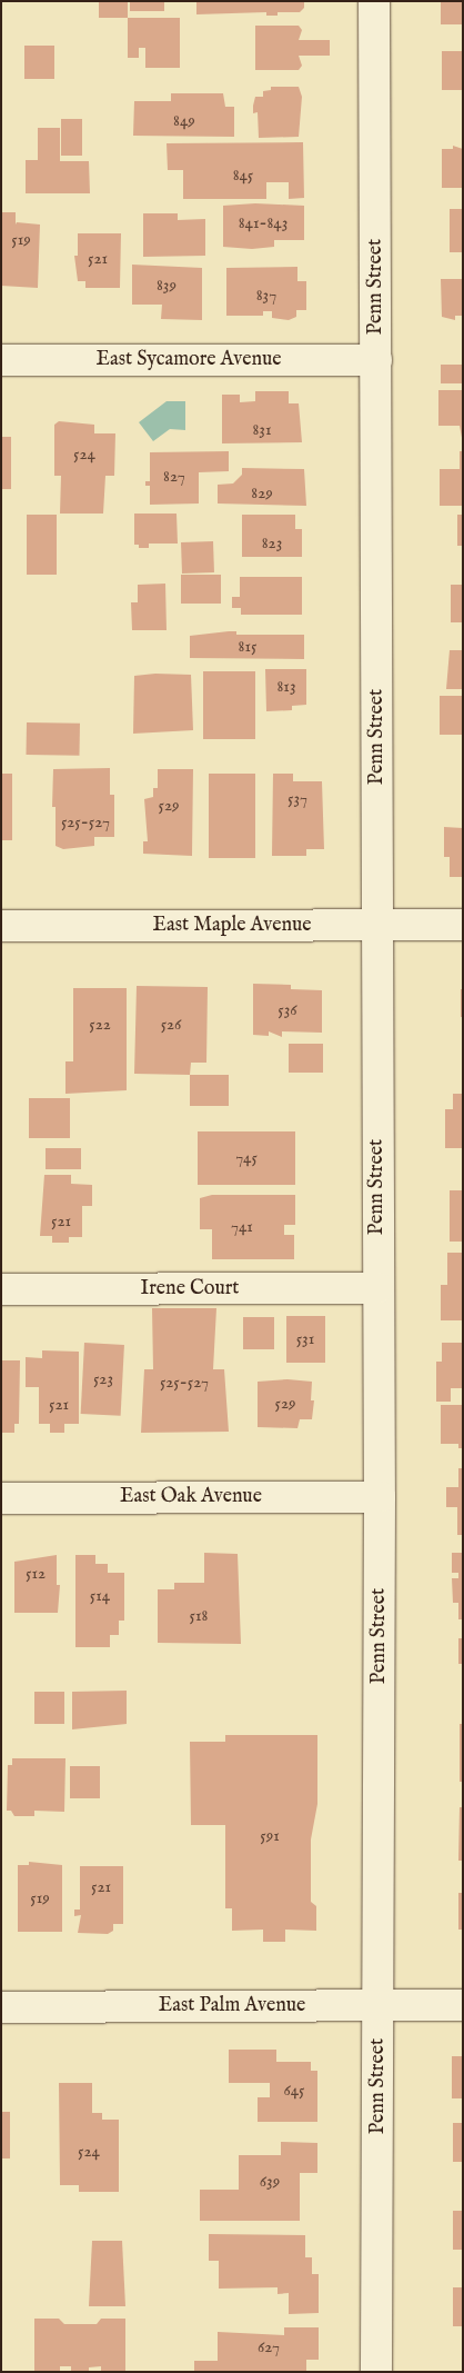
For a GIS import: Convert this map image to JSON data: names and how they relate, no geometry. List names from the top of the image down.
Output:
{
  "streets": {
    "street": [
      "Penn Street",
      "East Sycamore Avenue",
      "East Maple Avenue",
      "Irene Court",
      "East Oak Avenue",
      "East Palm Avenue"
    ]
  },
  "crossings": [
    ["Penn Street", "East Sycamore Avenue"],
    ["Penn Street", "East Maple Avenue"],
    ["Penn Street", "Irene Court"],
    ["Penn Street", "East Oak Avenue"],
    ["Penn Street", "East Palm Avenue"]
  ],
  "house_numbers": [
    "849",
    "845",
    "841-843",
    "519",
    "521",
    "839",
    "837",
    "831",
    "524",
    "827",
    "829",
    "823",
    "815",
    "813",
    "537",
    "529",
    "525-527",
    "536",
    "522",
    "526",
    "745",
    "521",
    "741",
    "531",
    "523",
    "525-527",
    "529",
    "521",
    "512",
    "514",
    "518",
    "591",
    "521",
    "519",
    "645",
    "524",
    "639",
    "627"
  ]
}
